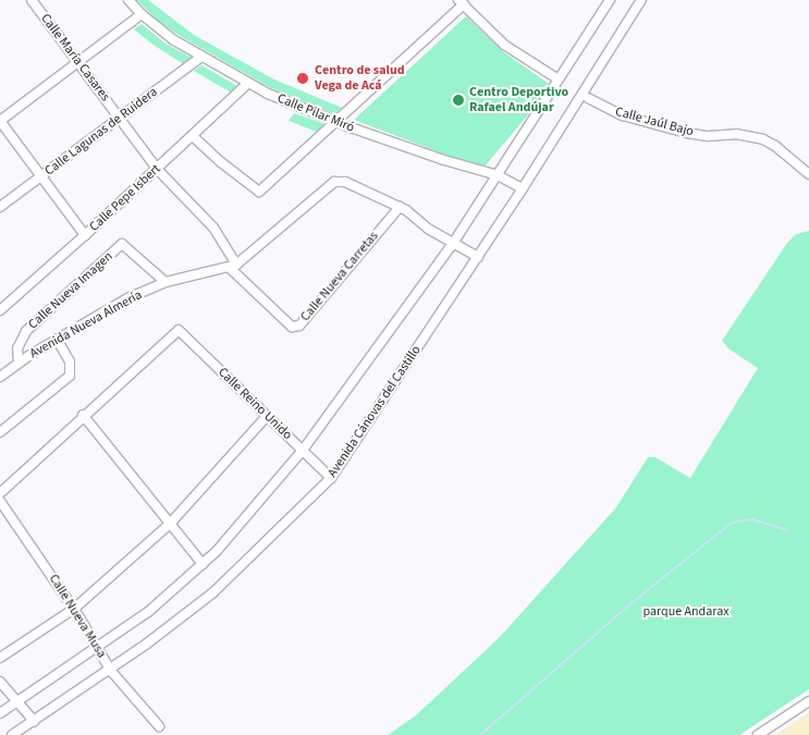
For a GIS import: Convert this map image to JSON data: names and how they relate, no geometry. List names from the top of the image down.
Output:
{
  "streets": {
    "street": [
      "Calle María Casares",
      "Calle Pilar Miró",
      "Calle Jaúl Bajo",
      "Calle Lagunas de Ruidera",
      "Calle Pepe Isbert",
      "Calle Nueva Carretas",
      "Calle Nueva Imagen",
      "Avenida Nueva Almería",
      "Calle Reino Unido",
      "Avenida Cánovas del Castillo",
      "Calle Nueva Musa"
    ]
  },
  "crossings": [
    ["Calle María Casares", "Calle Lagunas de Ruidera"],
    ["Calle María Casares", "Calle Pepe Isbert"],
    ["Calle María Casares", "Calle Nueva Carretas"],
    ["Calle María Casares", "Avenida Nueva Almería"],
    ["Calle Pilar Miró", "Calle Lagunas de Ruidera"],
    ["Calle Pilar Miró", "Calle Pepe Isbert"],
    ["Calle Pilar Miró", "Avenida Cánovas del Castillo"],
    ["Calle Nueva Carretas", "Avenida Nueva Almería"],
    ["Calle Nueva Imagen", "Avenida Nueva Almería"],
    ["Avenida Nueva Almería", "Avenida Cánovas del Castillo"],
    ["Calle Reino Unido", "Avenida Cánovas del Castillo"],
    ["Avenida Cánovas del Castillo", "Calle Nueva Musa"]
  ],
  "parks": ["parque Andarax"],
  "places": ["Centro de salud Vega de Acá", "Centro Deportivo Rafael Andújar"]
}
